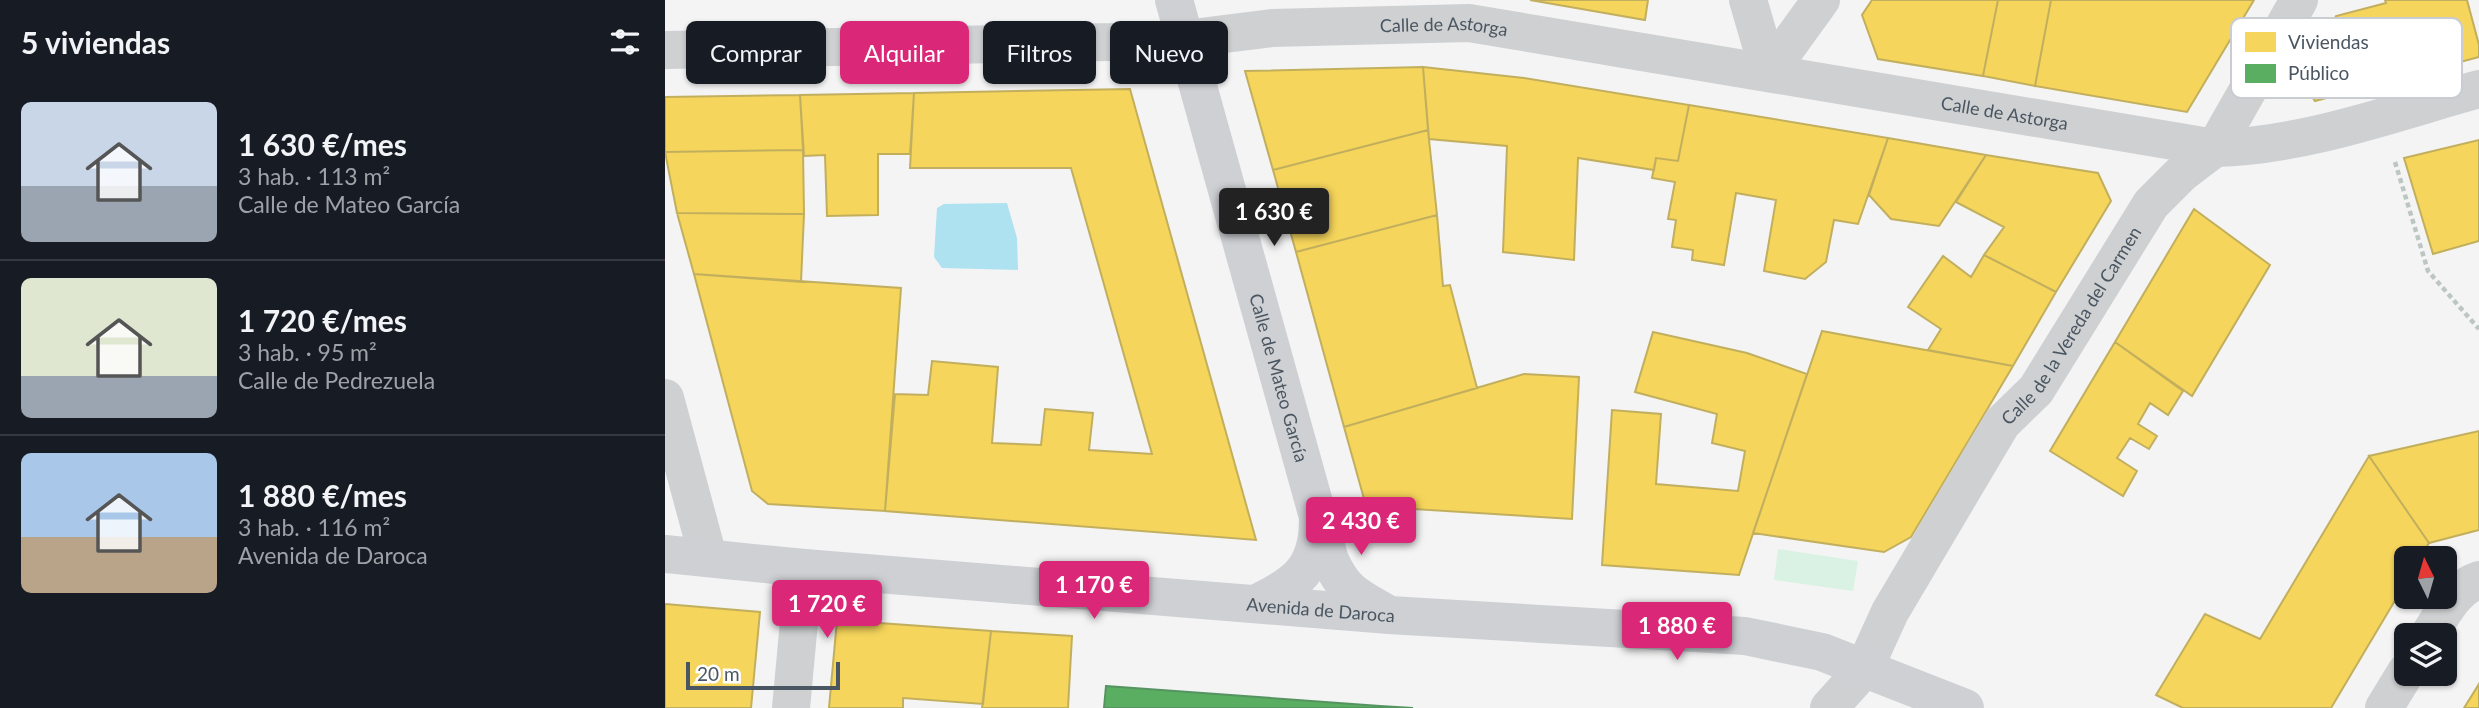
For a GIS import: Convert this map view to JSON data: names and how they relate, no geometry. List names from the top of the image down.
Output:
{
  "streets": {
    "main road": ["Calle de Mateo García", "Avenida de Daroca"],
    "street": ["Calle de Astorga", "Calle de la Vereda del Carmen"]
  },
  "crossings": [
    ["Calle de Astorga", "Calle de la Vereda del Carmen"],
    ["Calle de la Vereda del Carmen", "Avenida de Daroca"],
    ["Calle de Mateo García", "Avenida de Daroca"]
  ],
  "legend": ["Viviendas", "Público"],
  "scale_bar": "20 m",
  "north": "top",
  "page": {
    "heading": "5 viviendas",
    "chip": [
      "Comprar",
      "Alquilar",
      "Filtros",
      "Nuevo"
    ],
    "list": [
      {
        "name": "1 630 €/mes",
        "note": "3 hab. · 113 m² · Calle de Mateo García"
      },
      {
        "name": "1 720 €/mes",
        "note": "3 hab. · 95 m² · Calle de Pedrezuela"
      },
      {
        "name": "1 880 €/mes",
        "note": "3 hab. · 116 m² · Avenida de Daroca"
      }
    ],
    "price": [
      "1 630 €",
      "2 430 €",
      "1 170 €",
      "1 720 €",
      "1 880 €"
    ],
    "scale": "20 m"
  }
}
